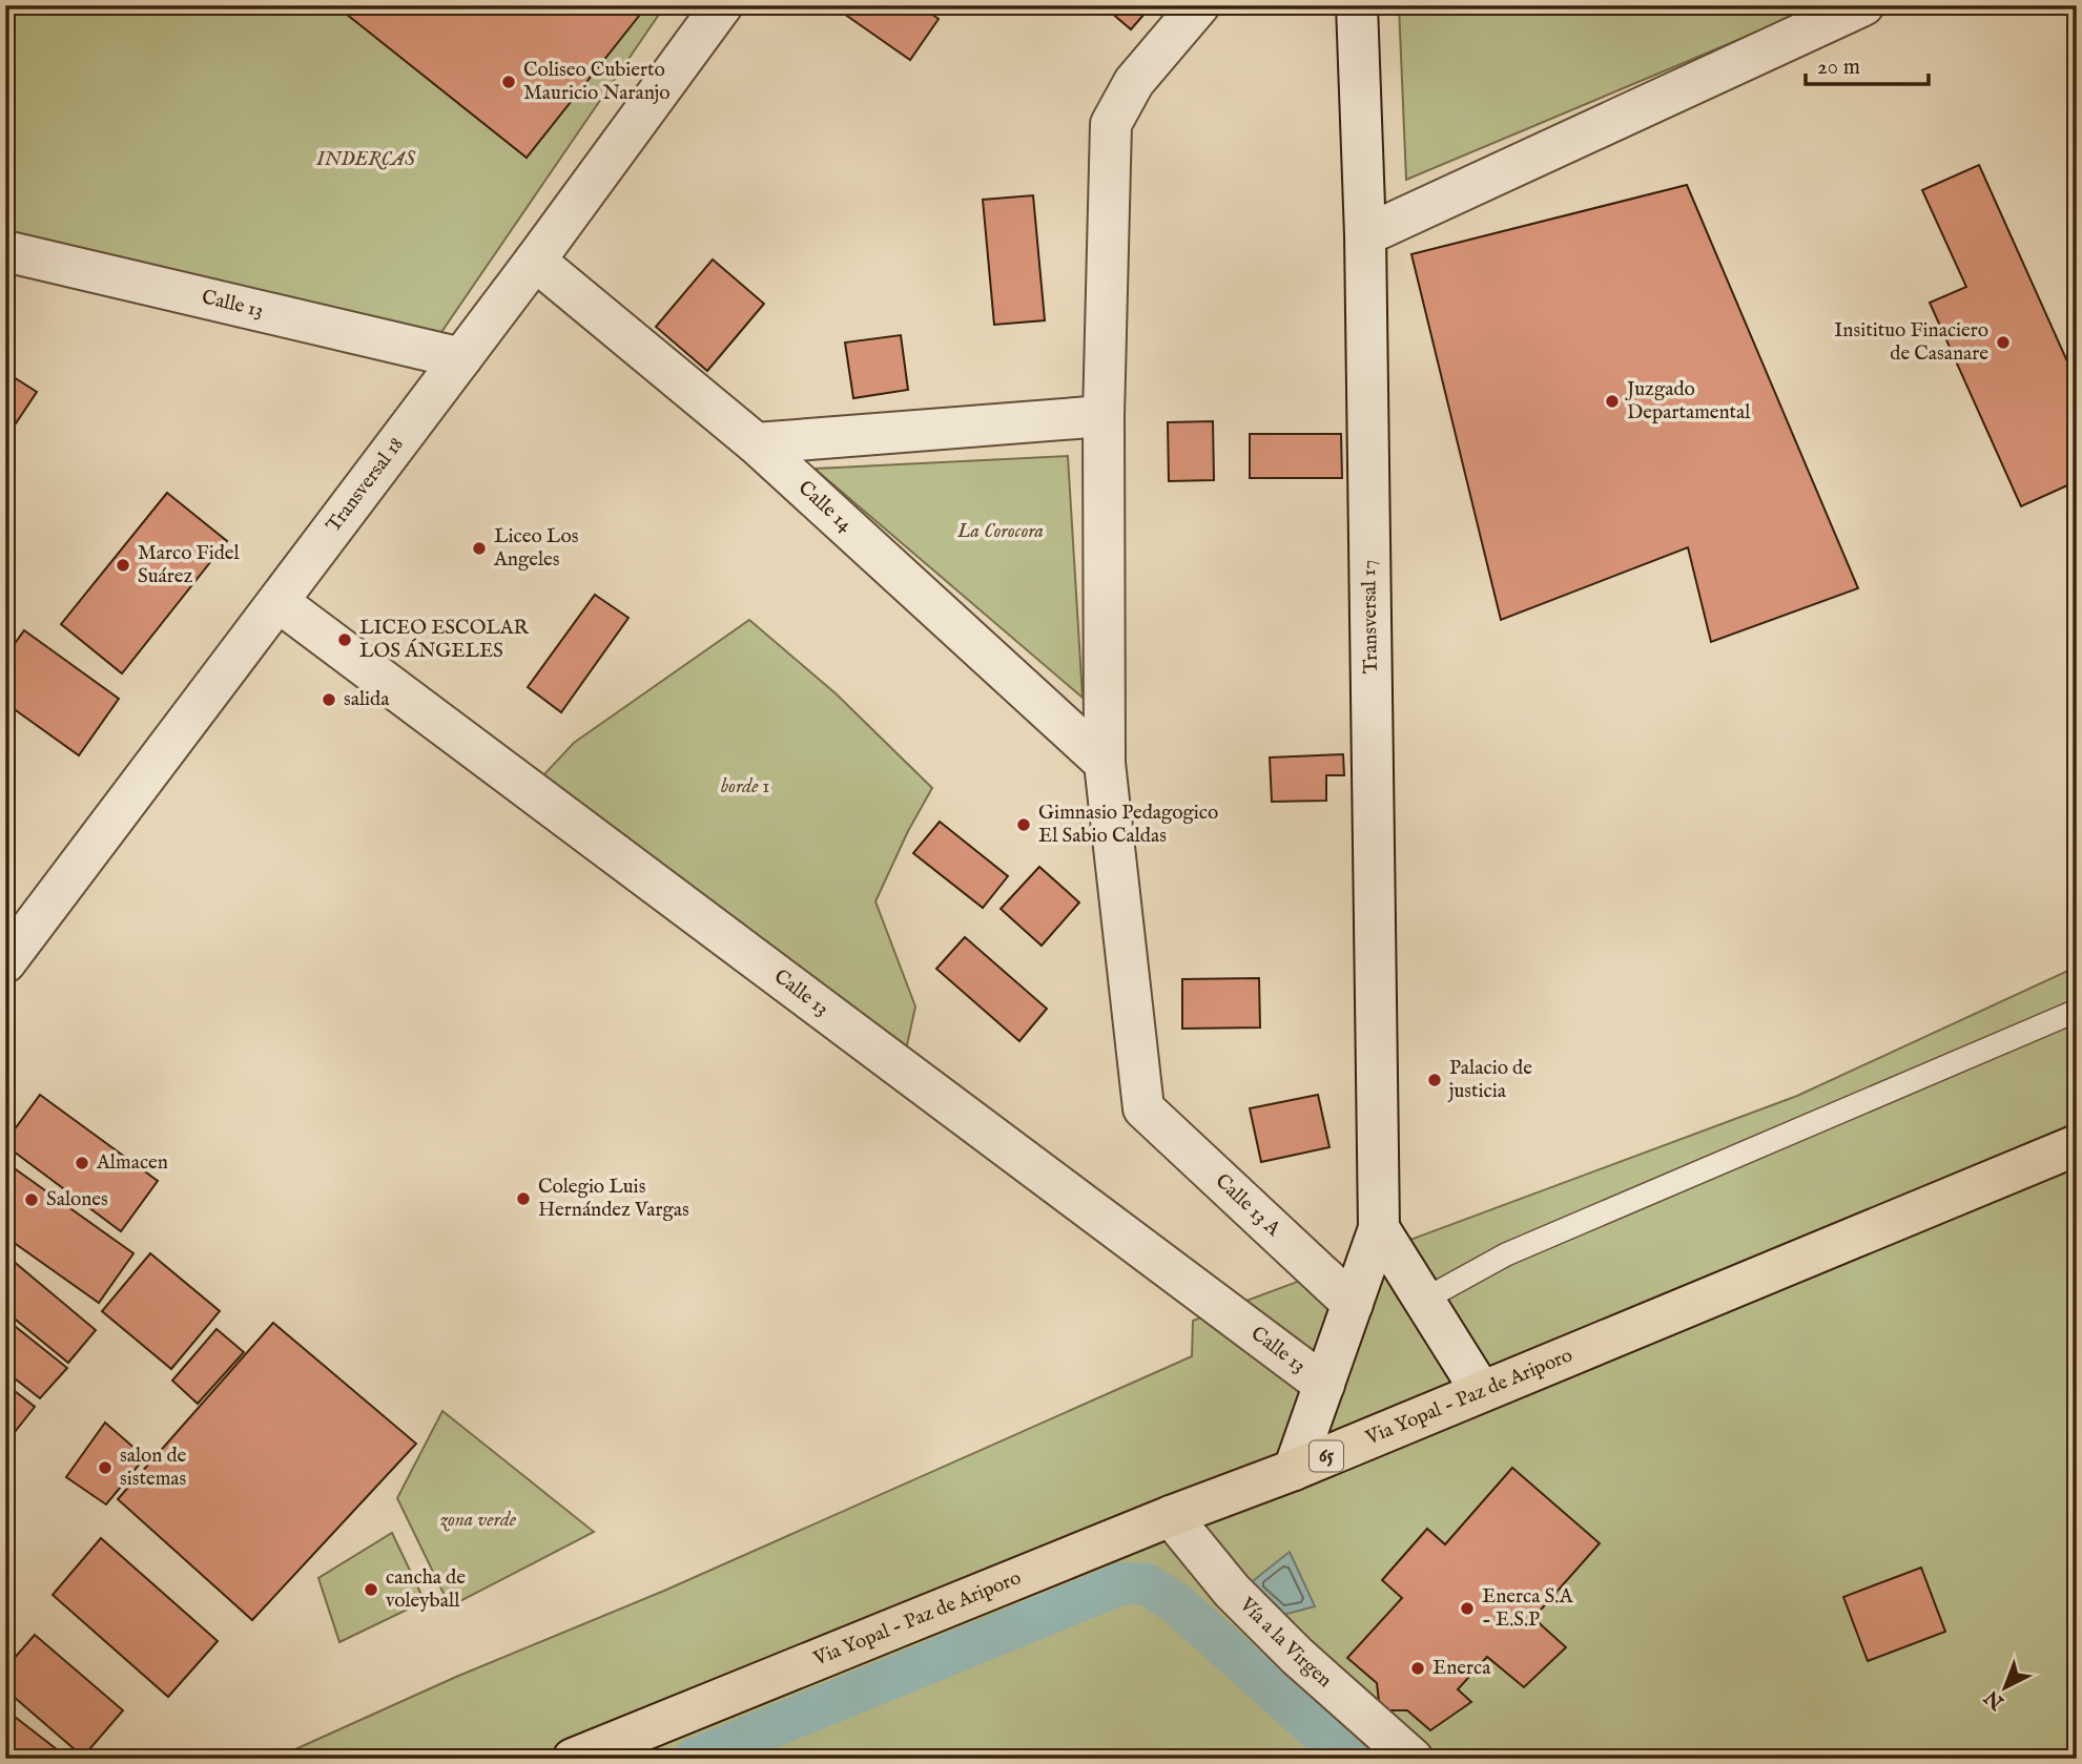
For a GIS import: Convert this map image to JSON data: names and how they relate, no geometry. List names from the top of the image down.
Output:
{
  "streets": {
    "main road": ["Via Yopal - Paz de Ariporo", "65"],
    "street": [
      "Calle 13",
      "Transversal 18",
      "Calle 14",
      "Transversal 17",
      "Calle 13 A",
      "Vía a la Virgen"
    ]
  },
  "crossings": [
    ["Calle 13", "Transversal 18"],
    ["Transversal 18", "Calle 14"],
    ["Calle 14", "Calle 13 A"],
    ["Via Yopal - Paz de Ariporo", "Vía a la Virgen"]
  ],
  "parks": [
    "INDERCAS",
    "La Corocora",
    "borde 1",
    "zona verde"
  ],
  "places": [
    "Coliseo Cubierto Mauricio Naranjo",
    "Insitituo Finaciero de Casanare",
    "Juzgado Departamental",
    "Liceo Los Angeles",
    "Marco Fidel Suárez",
    "LICEO ESCOLAR LOS ÁNGELES",
    "salida",
    "Gimnasio Pedagogico El Sabio Caldas",
    "Palacio de justicia",
    "Almacen",
    "Colegio Luis Hernández Vargas",
    "Salones",
    "salon de sistemas",
    "cancha de voleyball",
    "Enerca S.A - E.S.P",
    "Enerca"
  ],
  "scale_bar": "20 m",
  "north": "bottom left"
}
